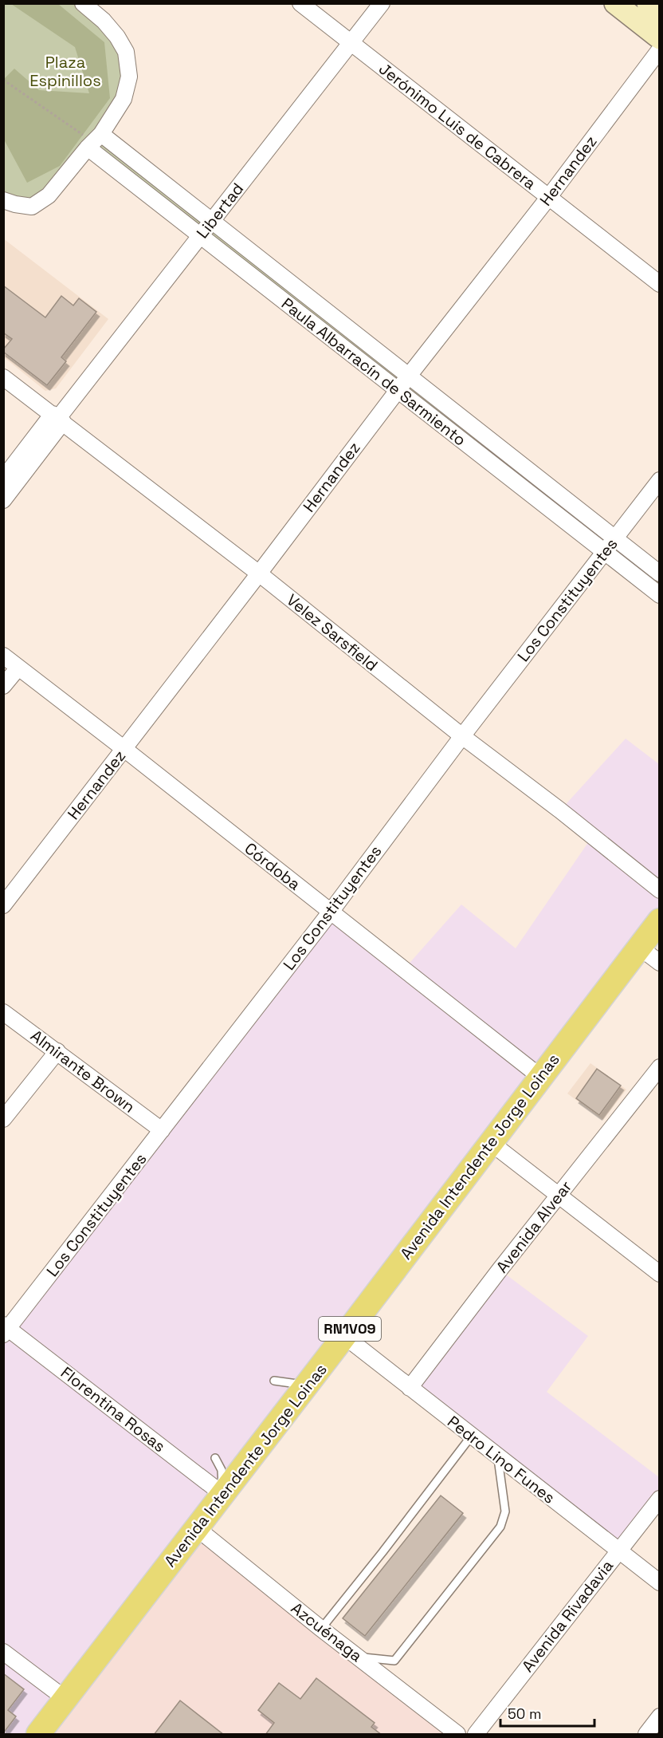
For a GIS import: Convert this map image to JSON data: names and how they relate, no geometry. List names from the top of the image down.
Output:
{
  "streets": {
    "main road": ["Avenida Intendente Jorge Loinas", "RN1V09"],
    "street": [
      "Jerónimo Luis de Cabrera",
      "Hernandez",
      "Libertad",
      "Paula Albarracín de Sarmiento",
      "Los Constituyentes",
      "Velez Sarsfield",
      "Córdoba",
      "Almirante Brown",
      "Avenida Alvear",
      "Florentina Rosas",
      "Pedro Lino Funes",
      "Avenida Rivadavia",
      "Azcuénaga"
    ]
  },
  "crossings": [
    ["Jerónimo Luis de Cabrera", "Hernandez"],
    ["Jerónimo Luis de Cabrera", "Libertad"],
    ["Hernandez", "Paula Albarracín de Sarmiento"],
    ["Hernandez", "Velez Sarsfield"],
    ["Hernandez", "Córdoba"],
    ["Libertad", "Paula Albarracín de Sarmiento"],
    ["Libertad", "Velez Sarsfield"],
    ["Paula Albarracín de Sarmiento", "Los Constituyentes"],
    ["Los Constituyentes", "Velez Sarsfield"],
    ["Los Constituyentes", "Córdoba"],
    ["Los Constituyentes", "Almirante Brown"],
    ["Los Constituyentes", "Florentina Rosas"],
    ["Córdoba", "Avenida Intendente Jorge Loinas"],
    ["Avenida Intendente Jorge Loinas", "Florentina Rosas"],
    ["Avenida Intendente Jorge Loinas", "Pedro Lino Funes"],
    ["Avenida Intendente Jorge Loinas", "Azcuénaga"],
    ["Avenida Alvear", "Pedro Lino Funes"],
    ["Pedro Lino Funes", "Avenida Rivadavia"]
  ],
  "parks": ["Plaza Espinillos"],
  "scale_bar": "50 m"
}
